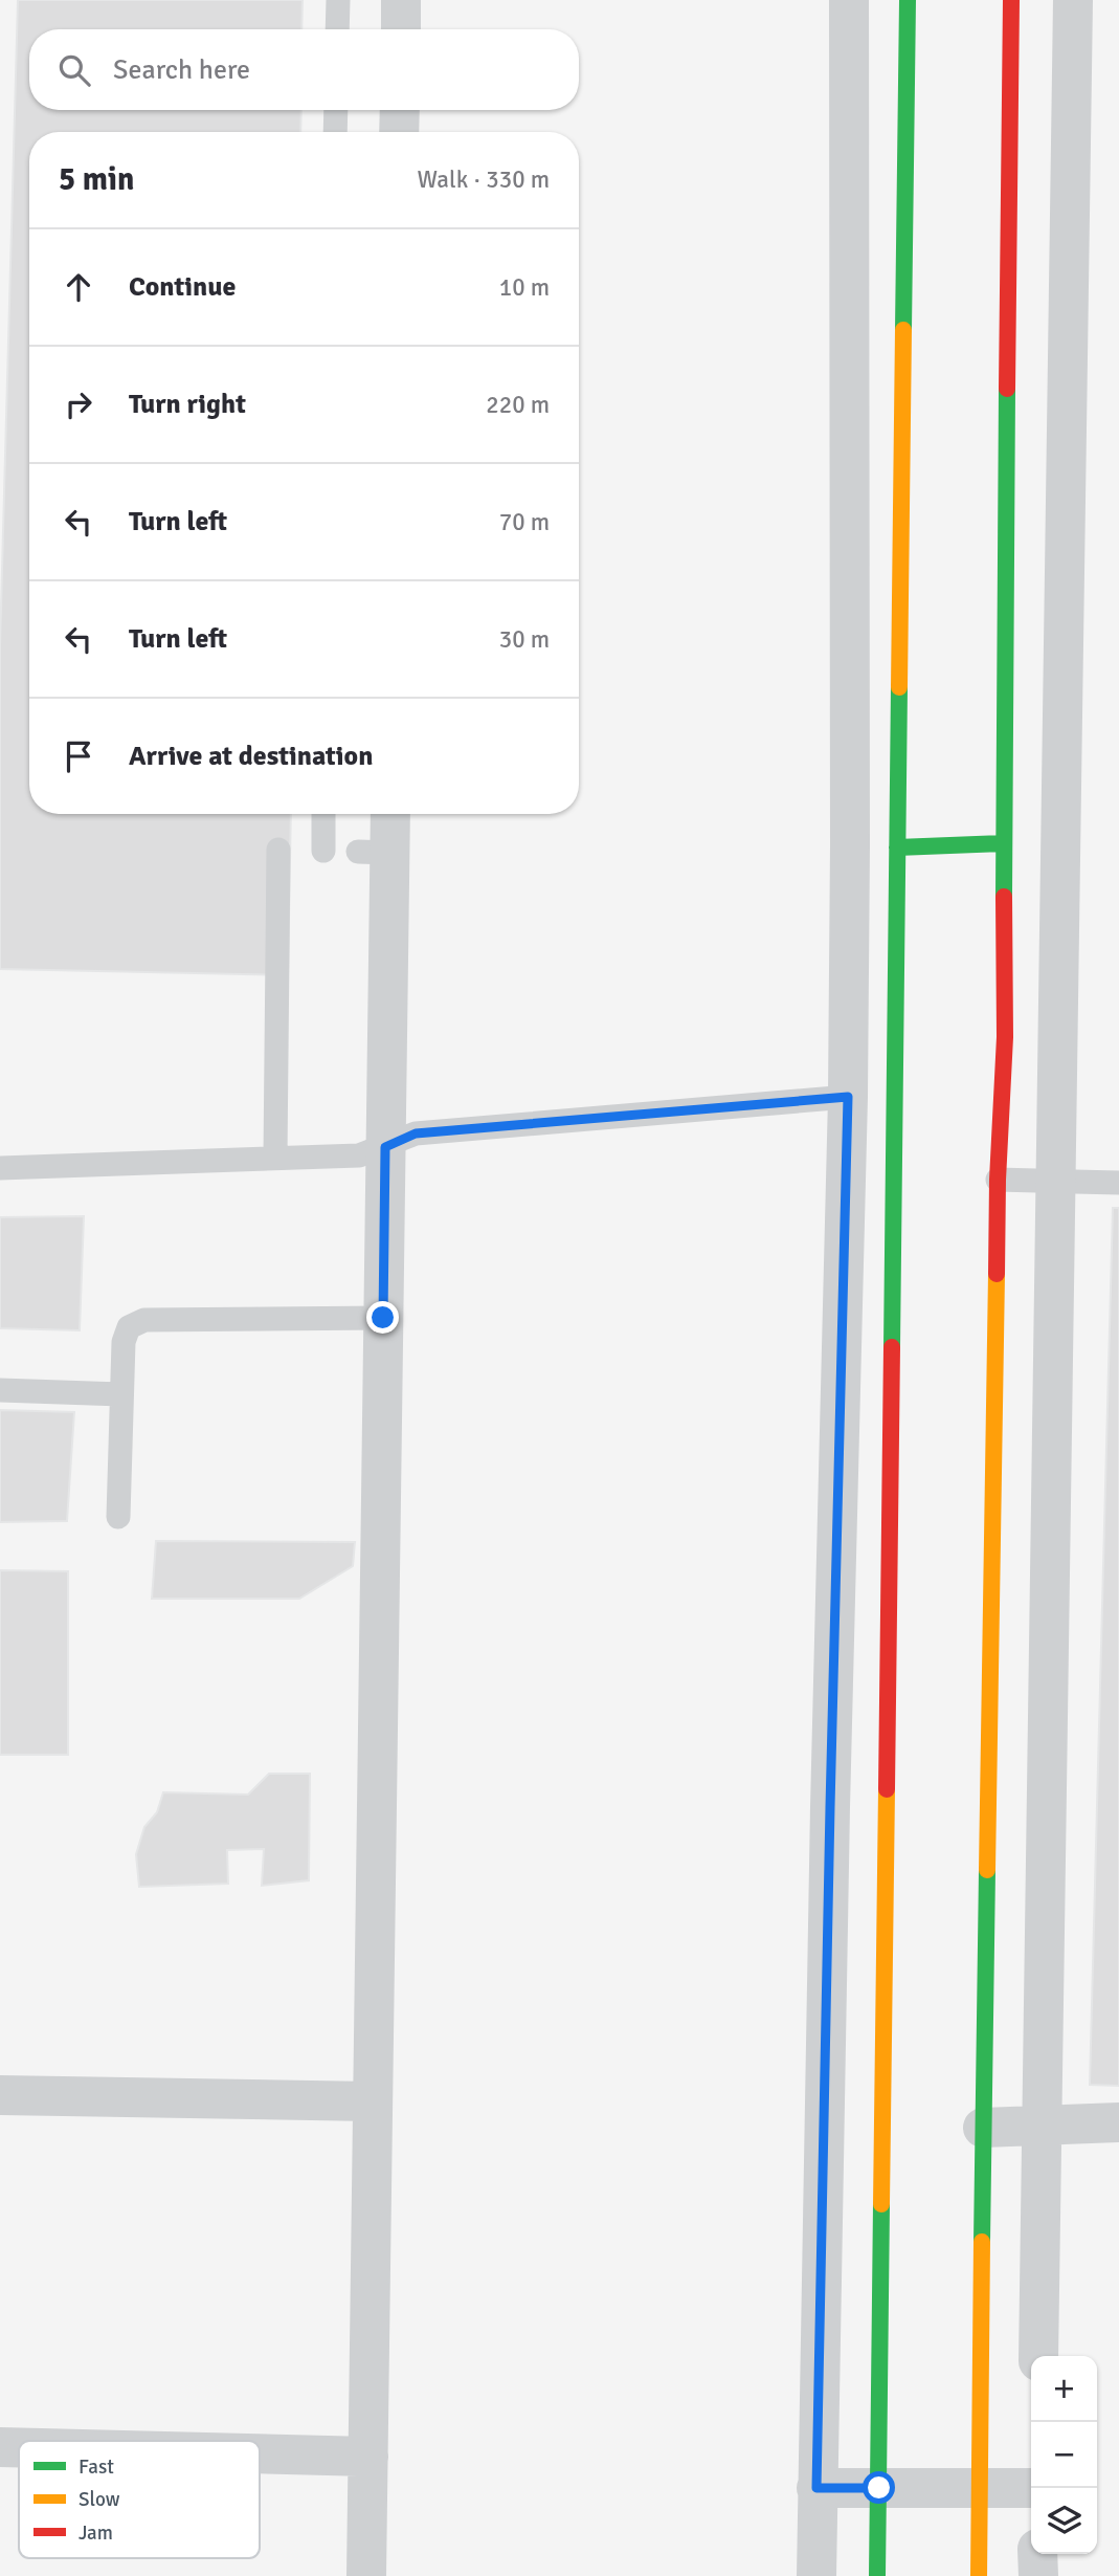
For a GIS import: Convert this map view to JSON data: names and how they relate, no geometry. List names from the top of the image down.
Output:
{
  "legend": ["Fast", "Slow", "Jam"],
  "page": {
    "search": "Search here",
    "heading": ["5 min", "Walk · 330 m"],
    "list": [
      ["Continue", "10 m"],
      ["Turn right", "220 m"],
      ["Turn left", "70 m"],
      ["Turn left", "30 m"],
      "Arrive at destination"
    ],
    "map_buttons": ["+", "−"]
  }
}
